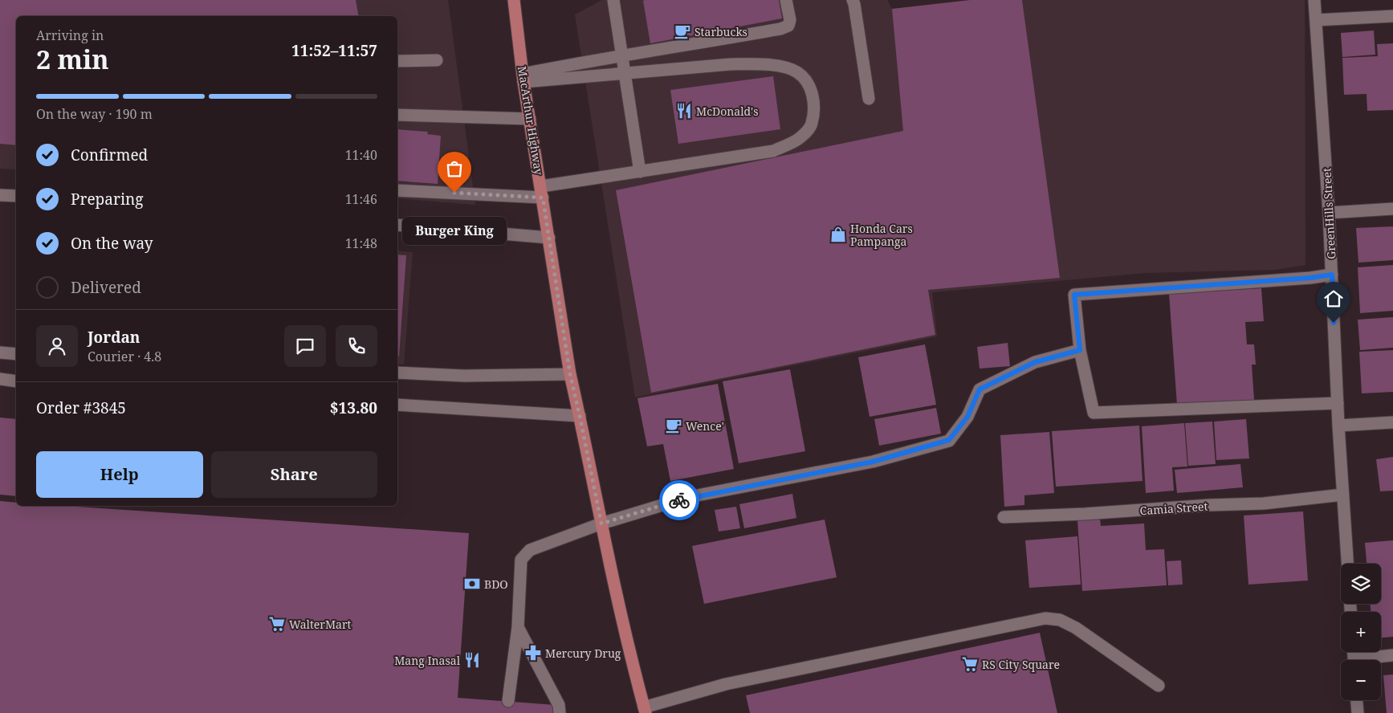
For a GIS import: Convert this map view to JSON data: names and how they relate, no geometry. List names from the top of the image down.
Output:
{
  "streets": {
    "highway": ["MacArthur Highway"],
    "street": ["GreenHills Street", "Camia Street"]
  },
  "crossings": [
    ["GreenHills Street", "Camia Street"]
  ],
  "places": {
    "cafe": ["Starbucks", "Wence'"],
    "restaurant": ["McDonald's", "Mang Inasal"],
    "other": ["Burger King"],
    "shop": ["Honda Cars Pampanga"],
    "bank": ["BDO"],
    "supermarket": ["WalterMart", "RS City Square"],
    "pharmacy": ["Mercury Drug"]
  },
  "page": {
    "heading": ["2 min", "Arriving in", "11:52–11:57"],
    "panel": [
      "Jordan",
      "Courier · 4.8",
      "Order #3845",
      "$13.80"
    ],
    "bar": "On the way · 190 m",
    "list": [
      ["Confirmed", "11:40"],
      ["Preparing", "11:46"],
      ["On the way", "11:48"],
      "Delivered"
    ],
    "bubble": "Burger King",
    "buttons": ["Help", "Share"],
    "map_buttons": ["+", "−"]
  }
}
